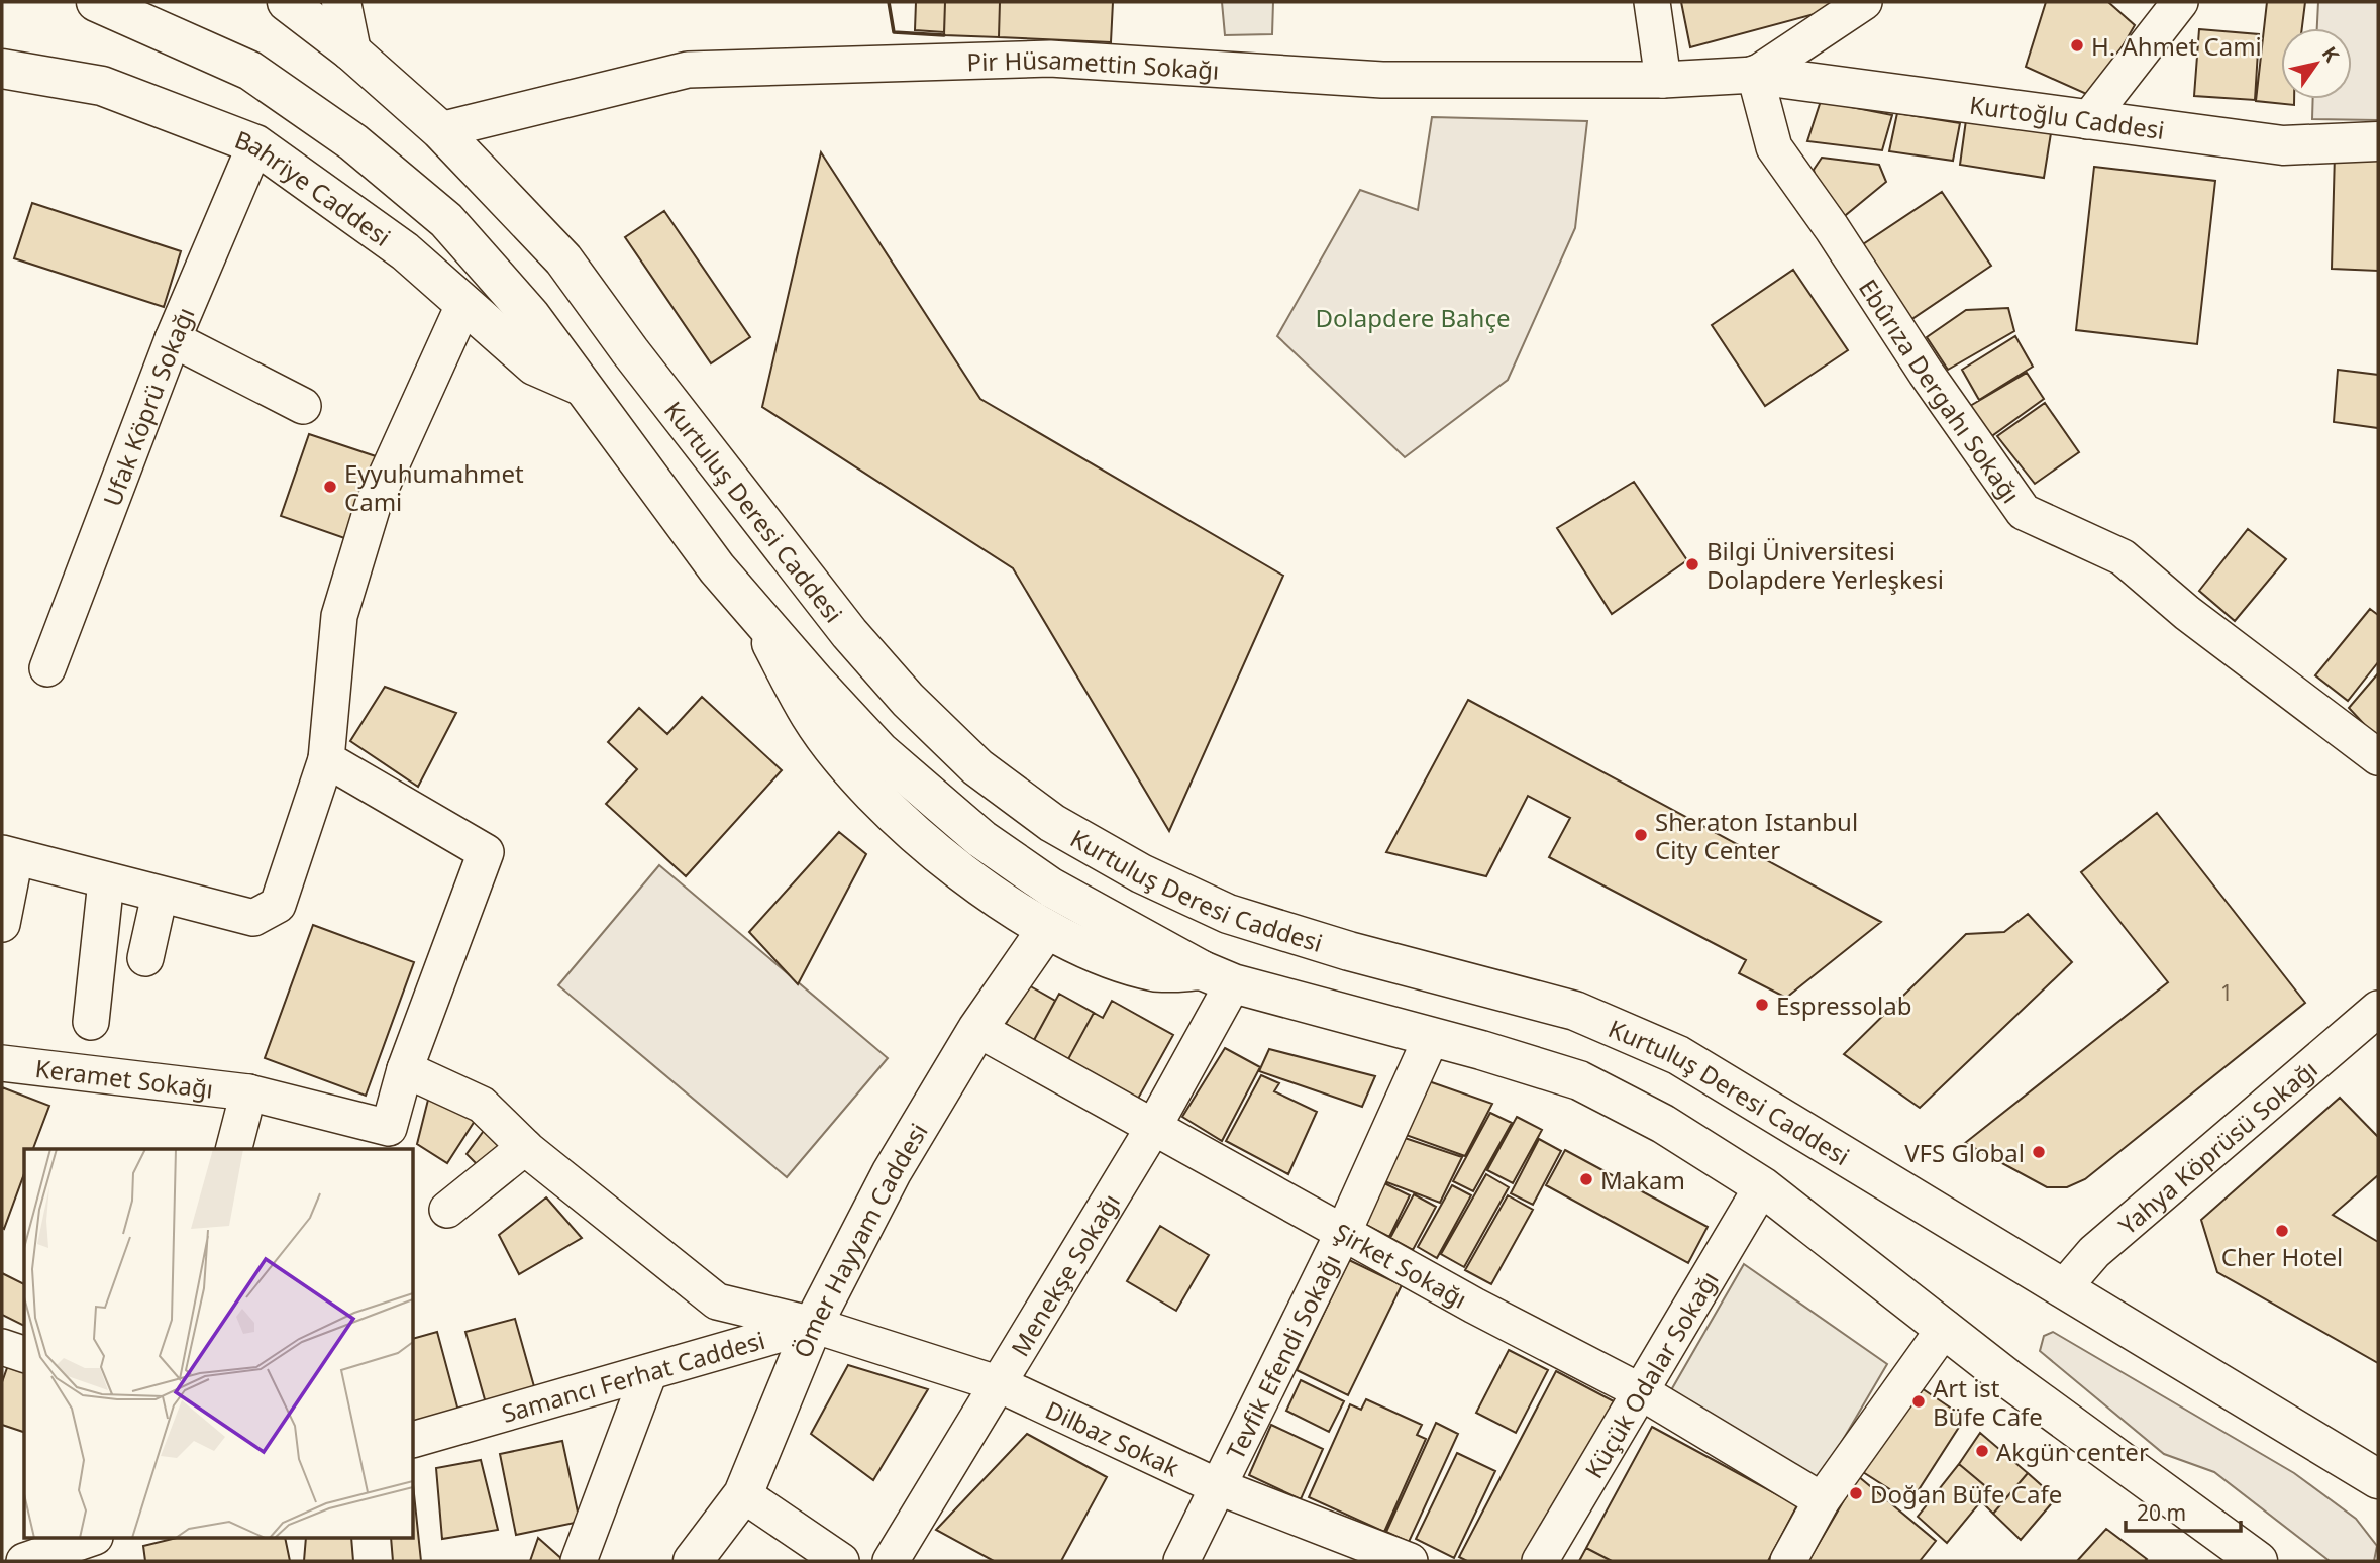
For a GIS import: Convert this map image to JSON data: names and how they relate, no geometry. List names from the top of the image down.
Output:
{
  "streets": {
    "main road": [
      "Kurtoğlu Caddesi",
      "Bahriye Caddesi",
      "Kurtuluş Deresi Caddesi",
      "Ömer Hayyam Caddesi"
    ],
    "street": [
      "Pir Hüsamettin Sokağı",
      "Ebûrıza Dergahı Sokağı",
      "Ufak Köprü Sokağı",
      "Keramet Sokağı",
      "Yahya Köprüsü Sokağı",
      "Şirket Sokağı",
      "Menekşe Sokağı",
      "Tevfik Efendi Sokağı",
      "Küçük Odalar Sokağı",
      "Samancı Ferhat Caddesi",
      "Dilbaz Sokak"
    ]
  },
  "crossings": [
    ["Pir Hüsamettin Sokağı", "Kurtoğlu Caddesi"],
    ["Pir Hüsamettin Sokağı", "Ebûrıza Dergahı Sokağı"],
    ["Pir Hüsamettin Sokağı", "Kurtuluş Deresi Caddesi"],
    ["Kurtoğlu Caddesi", "Ebûrıza Dergahı Sokağı"],
    ["Bahriye Caddesi", "Ufak Köprü Sokağı"],
    ["Kurtuluş Deresi Caddesi", "Yahya Köprüsü Sokağı"],
    ["Keramet Sokağı", "Samancı Ferhat Caddesi"],
    ["Ömer Hayyam Caddesi", "Şirket Sokağı"],
    ["Ömer Hayyam Caddesi", "Samancı Ferhat Caddesi"],
    ["Ömer Hayyam Caddesi", "Dilbaz Sokak"],
    ["Şirket Sokağı", "Menekşe Sokağı"],
    ["Şirket Sokağı", "Tevfik Efendi Sokağı"],
    ["Şirket Sokağı", "Küçük Odalar Sokağı"],
    ["Menekşe Sokağı", "Dilbaz Sokak"],
    ["Tevfik Efendi Sokağı", "Dilbaz Sokak"],
    ["Samancı Ferhat Caddesi", "Dilbaz Sokak"]
  ],
  "parks": ["Dolapdere Bahçe"],
  "places": [
    "H. Ahmet Cami",
    "Eyyuhumahmet Cami",
    "Bilgi Üniversitesi Dolapdere Yerleşkesi",
    "Sheraton Istanbul City Center",
    "Espressolab",
    "VFS Global",
    "Makam",
    "Cher Hotel",
    "Art ist Büfe Cafe",
    "Akgün center",
    "Doğan Büfe Cafe"
  ],
  "house_numbers": ["1"],
  "scale_bar": "20 m",
  "north": "top right"
}
